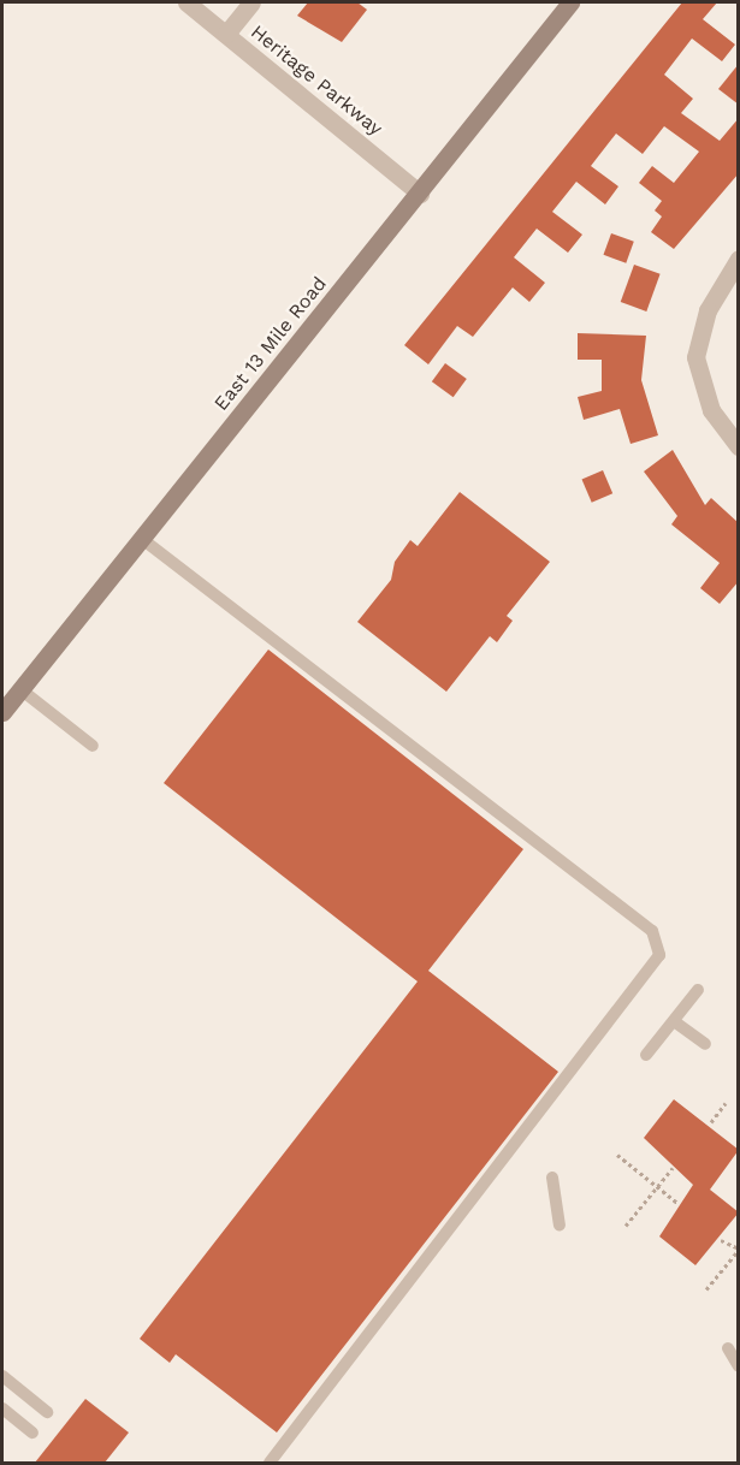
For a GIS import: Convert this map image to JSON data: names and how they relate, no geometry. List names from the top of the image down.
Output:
{
  "streets": {
    "main road": ["East 13 Mile Road"],
    "street": ["Heritage Parkway"]
  },
  "crossings": [
    ["Heritage Parkway", "East 13 Mile Road"]
  ]
}
